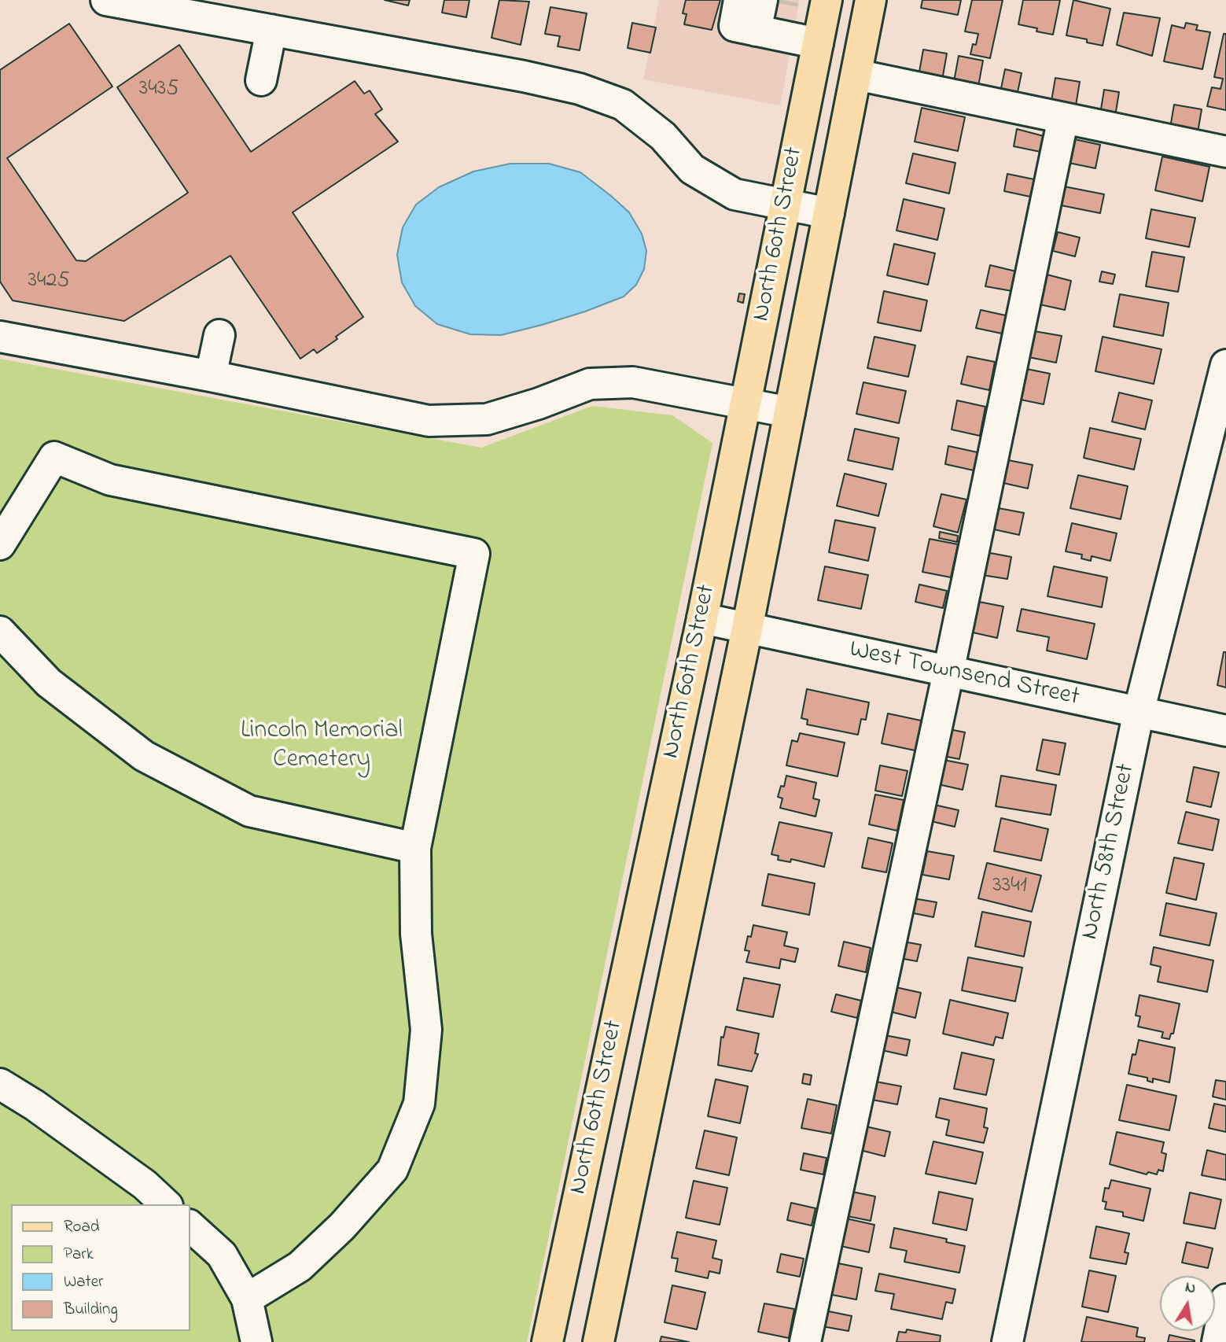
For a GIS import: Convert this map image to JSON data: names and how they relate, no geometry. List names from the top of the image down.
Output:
{
  "streets": {
    "main road": ["North 60th Street"],
    "street": ["West Townsend Street", "North 58th Street"]
  },
  "crossings": [
    ["North 60th Street", "West Townsend Street"],
    ["West Townsend Street", "North 58th Street"]
  ],
  "parks": ["Lincoln Memorial Cemetery"],
  "house_numbers": ["3435", "3425", "3341"],
  "legend": [
    "Road",
    "Park",
    "Water",
    "Building"
  ],
  "north": "top"
}
